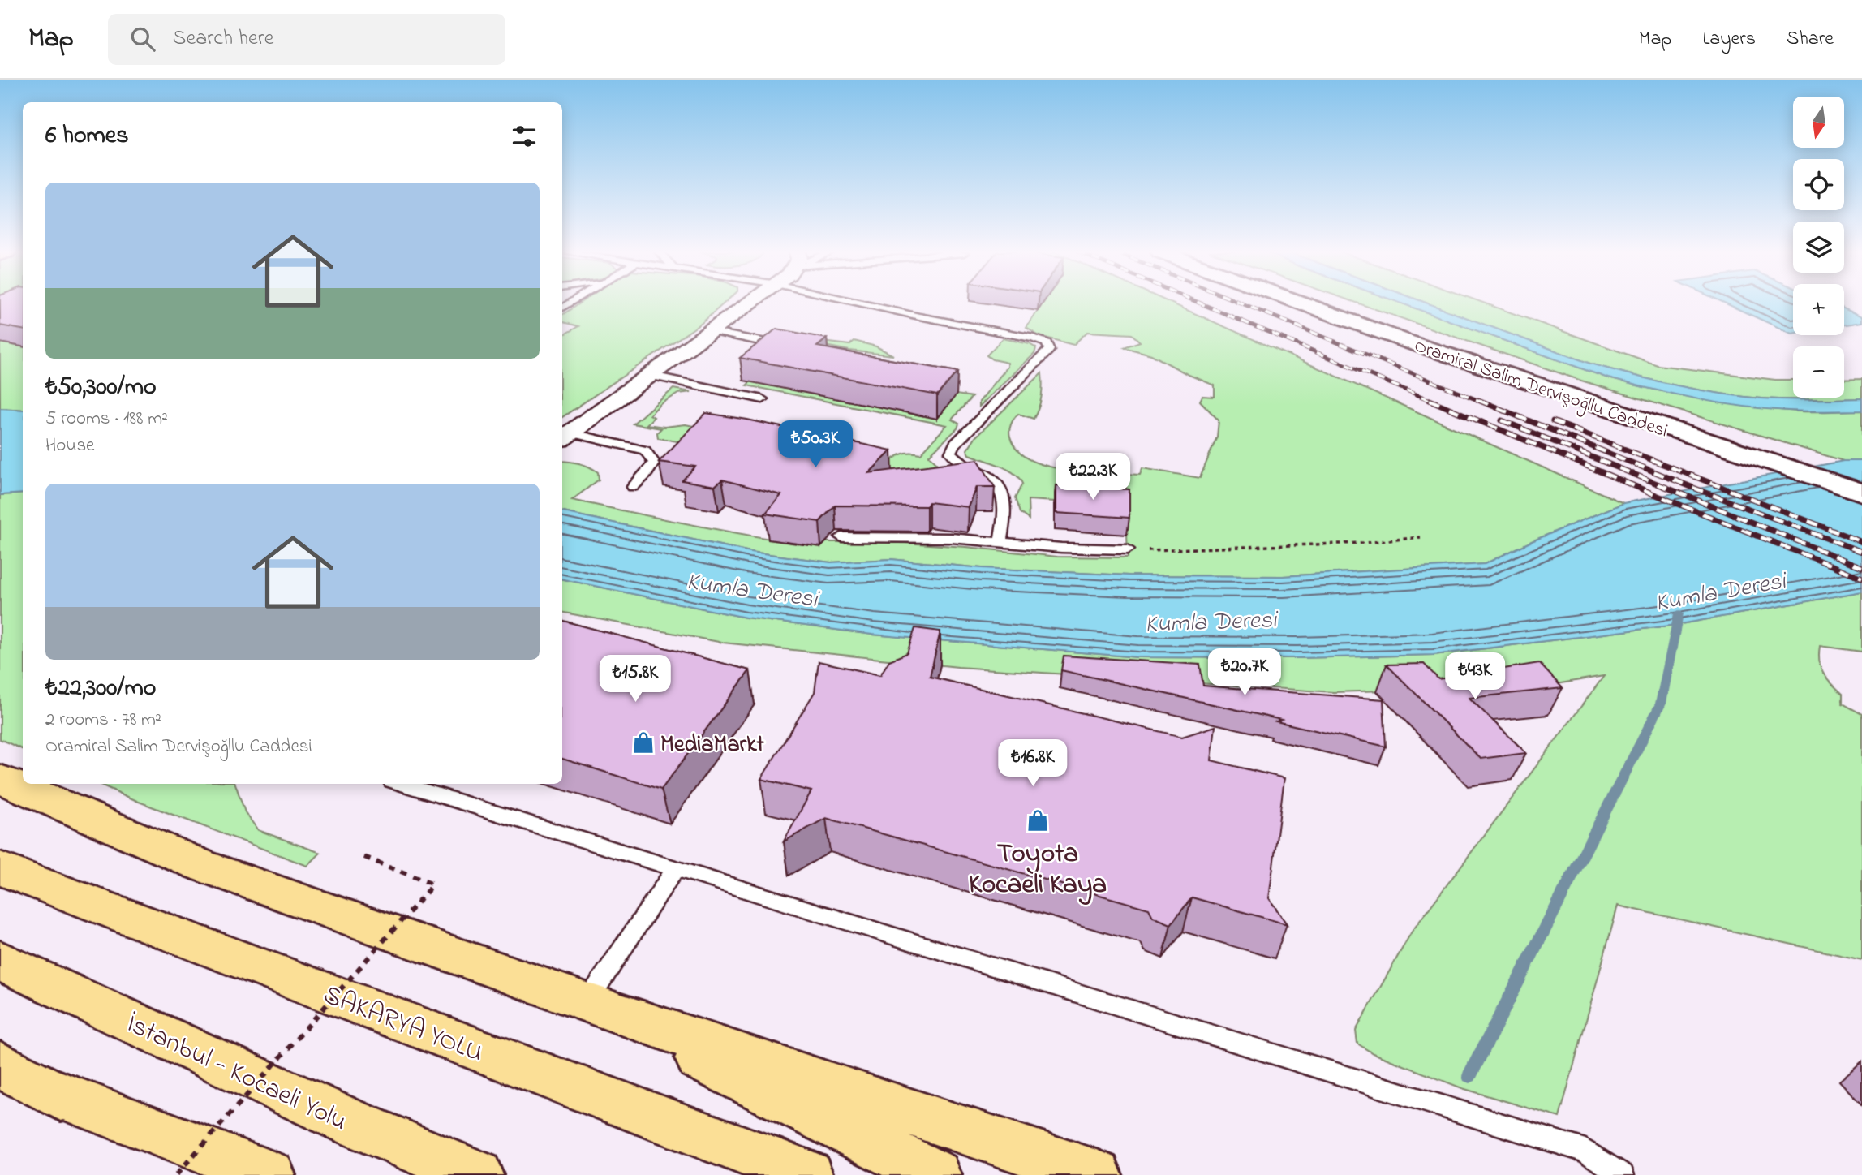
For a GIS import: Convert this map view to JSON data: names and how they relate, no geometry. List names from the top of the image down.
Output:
{
  "streets": {
    "highway": ["SAKARYA YOLU", "İstanbul - Kocaeli Yolu"],
    "main road": ["Oramiral Salim Dervişoğllu Caddesi"]
  },
  "water": ["Kumla Deresi"],
  "places": {
    "shop": ["MediaMarkt", "Toyota Kocaeli Kaya"]
  },
  "north": "bottom",
  "page": {
    "header": "Map",
    "search": "Search here",
    "nav": ["Map", "Layers", "Share"],
    "map_buttons": ["+", "−"],
    "heading": "6 homes",
    "list": [
      {
        "name": "₺50,300/mo",
        "note": "5 rooms · 188 m² · House"
      },
      {
        "name": "₺22,300/mo",
        "note": "2 rooms · 78 m² · Oramiral Salim Dervişoğllu Caddesi"
      }
    ],
    "price": [
      "₺50.3K",
      "₺22.3K",
      "₺20.7K",
      "₺43K",
      "₺15.8K",
      "₺16.8K"
    ]
  }
}
